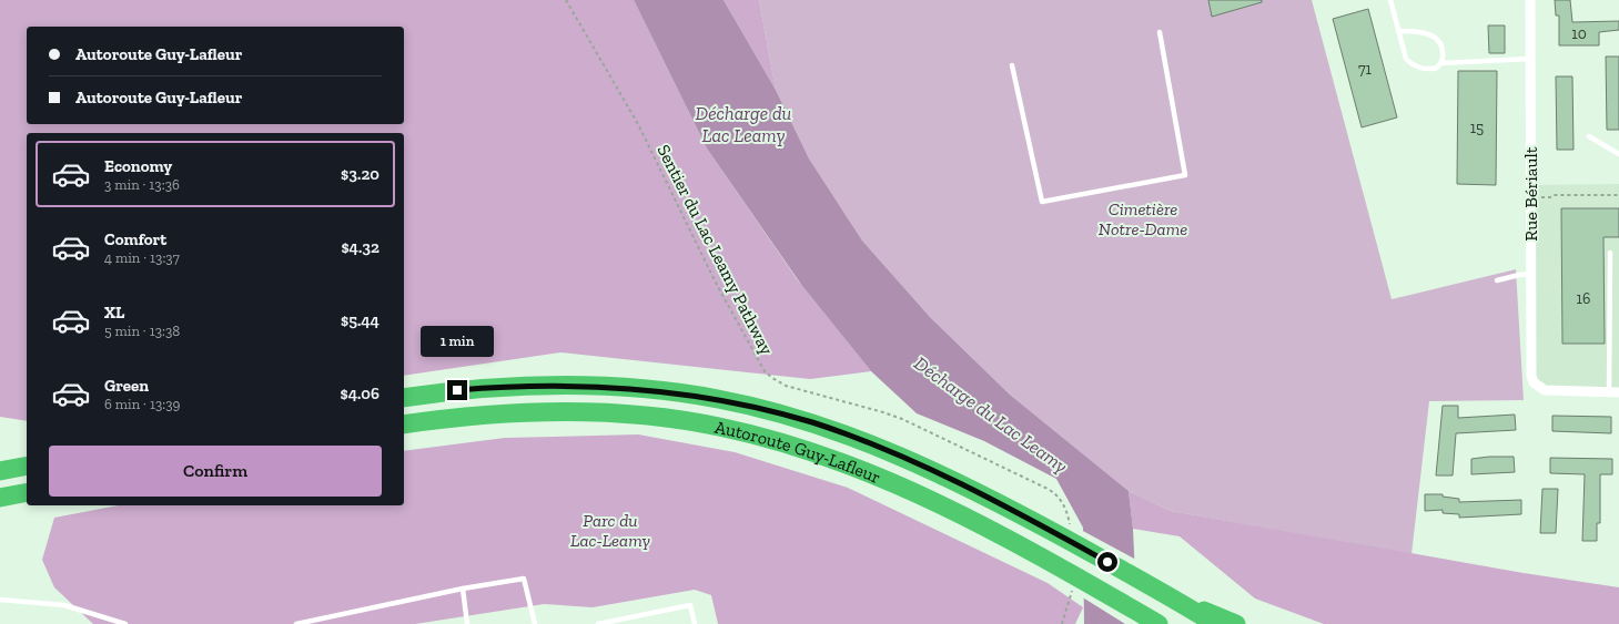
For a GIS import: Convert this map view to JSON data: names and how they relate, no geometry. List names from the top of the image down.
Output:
{
  "streets": {
    "highway": ["Autoroute Guy-Lafleur"],
    "street": ["Rue Bériault"],
    "path": ["Sentier du Lac Leamy Pathway"]
  },
  "water": ["Décharge du Lac Leamy"],
  "parks": ["Cimetière Notre-Dame", "Parc du Lac-Leamy"],
  "house_numbers": [
    "10",
    "71",
    "15",
    "16"
  ],
  "page": {
    "banner": ["Autoroute Guy-Lafleur", "Autoroute Guy-Lafleur"],
    "list": [
      {
        "name": "Economy",
        "note": "3 min · 13:36",
        "value": "$3.20"
      },
      {
        "name": "Comfort",
        "note": "4 min · 13:37",
        "value": "$4.32"
      },
      {
        "name": "XL",
        "note": "5 min · 13:38",
        "value": "$5.44"
      },
      {
        "name": "Green",
        "note": "6 min · 13:39",
        "value": "$4.06"
      }
    ],
    "bubble": "1 min",
    "buttons": "Confirm"
  }
}
